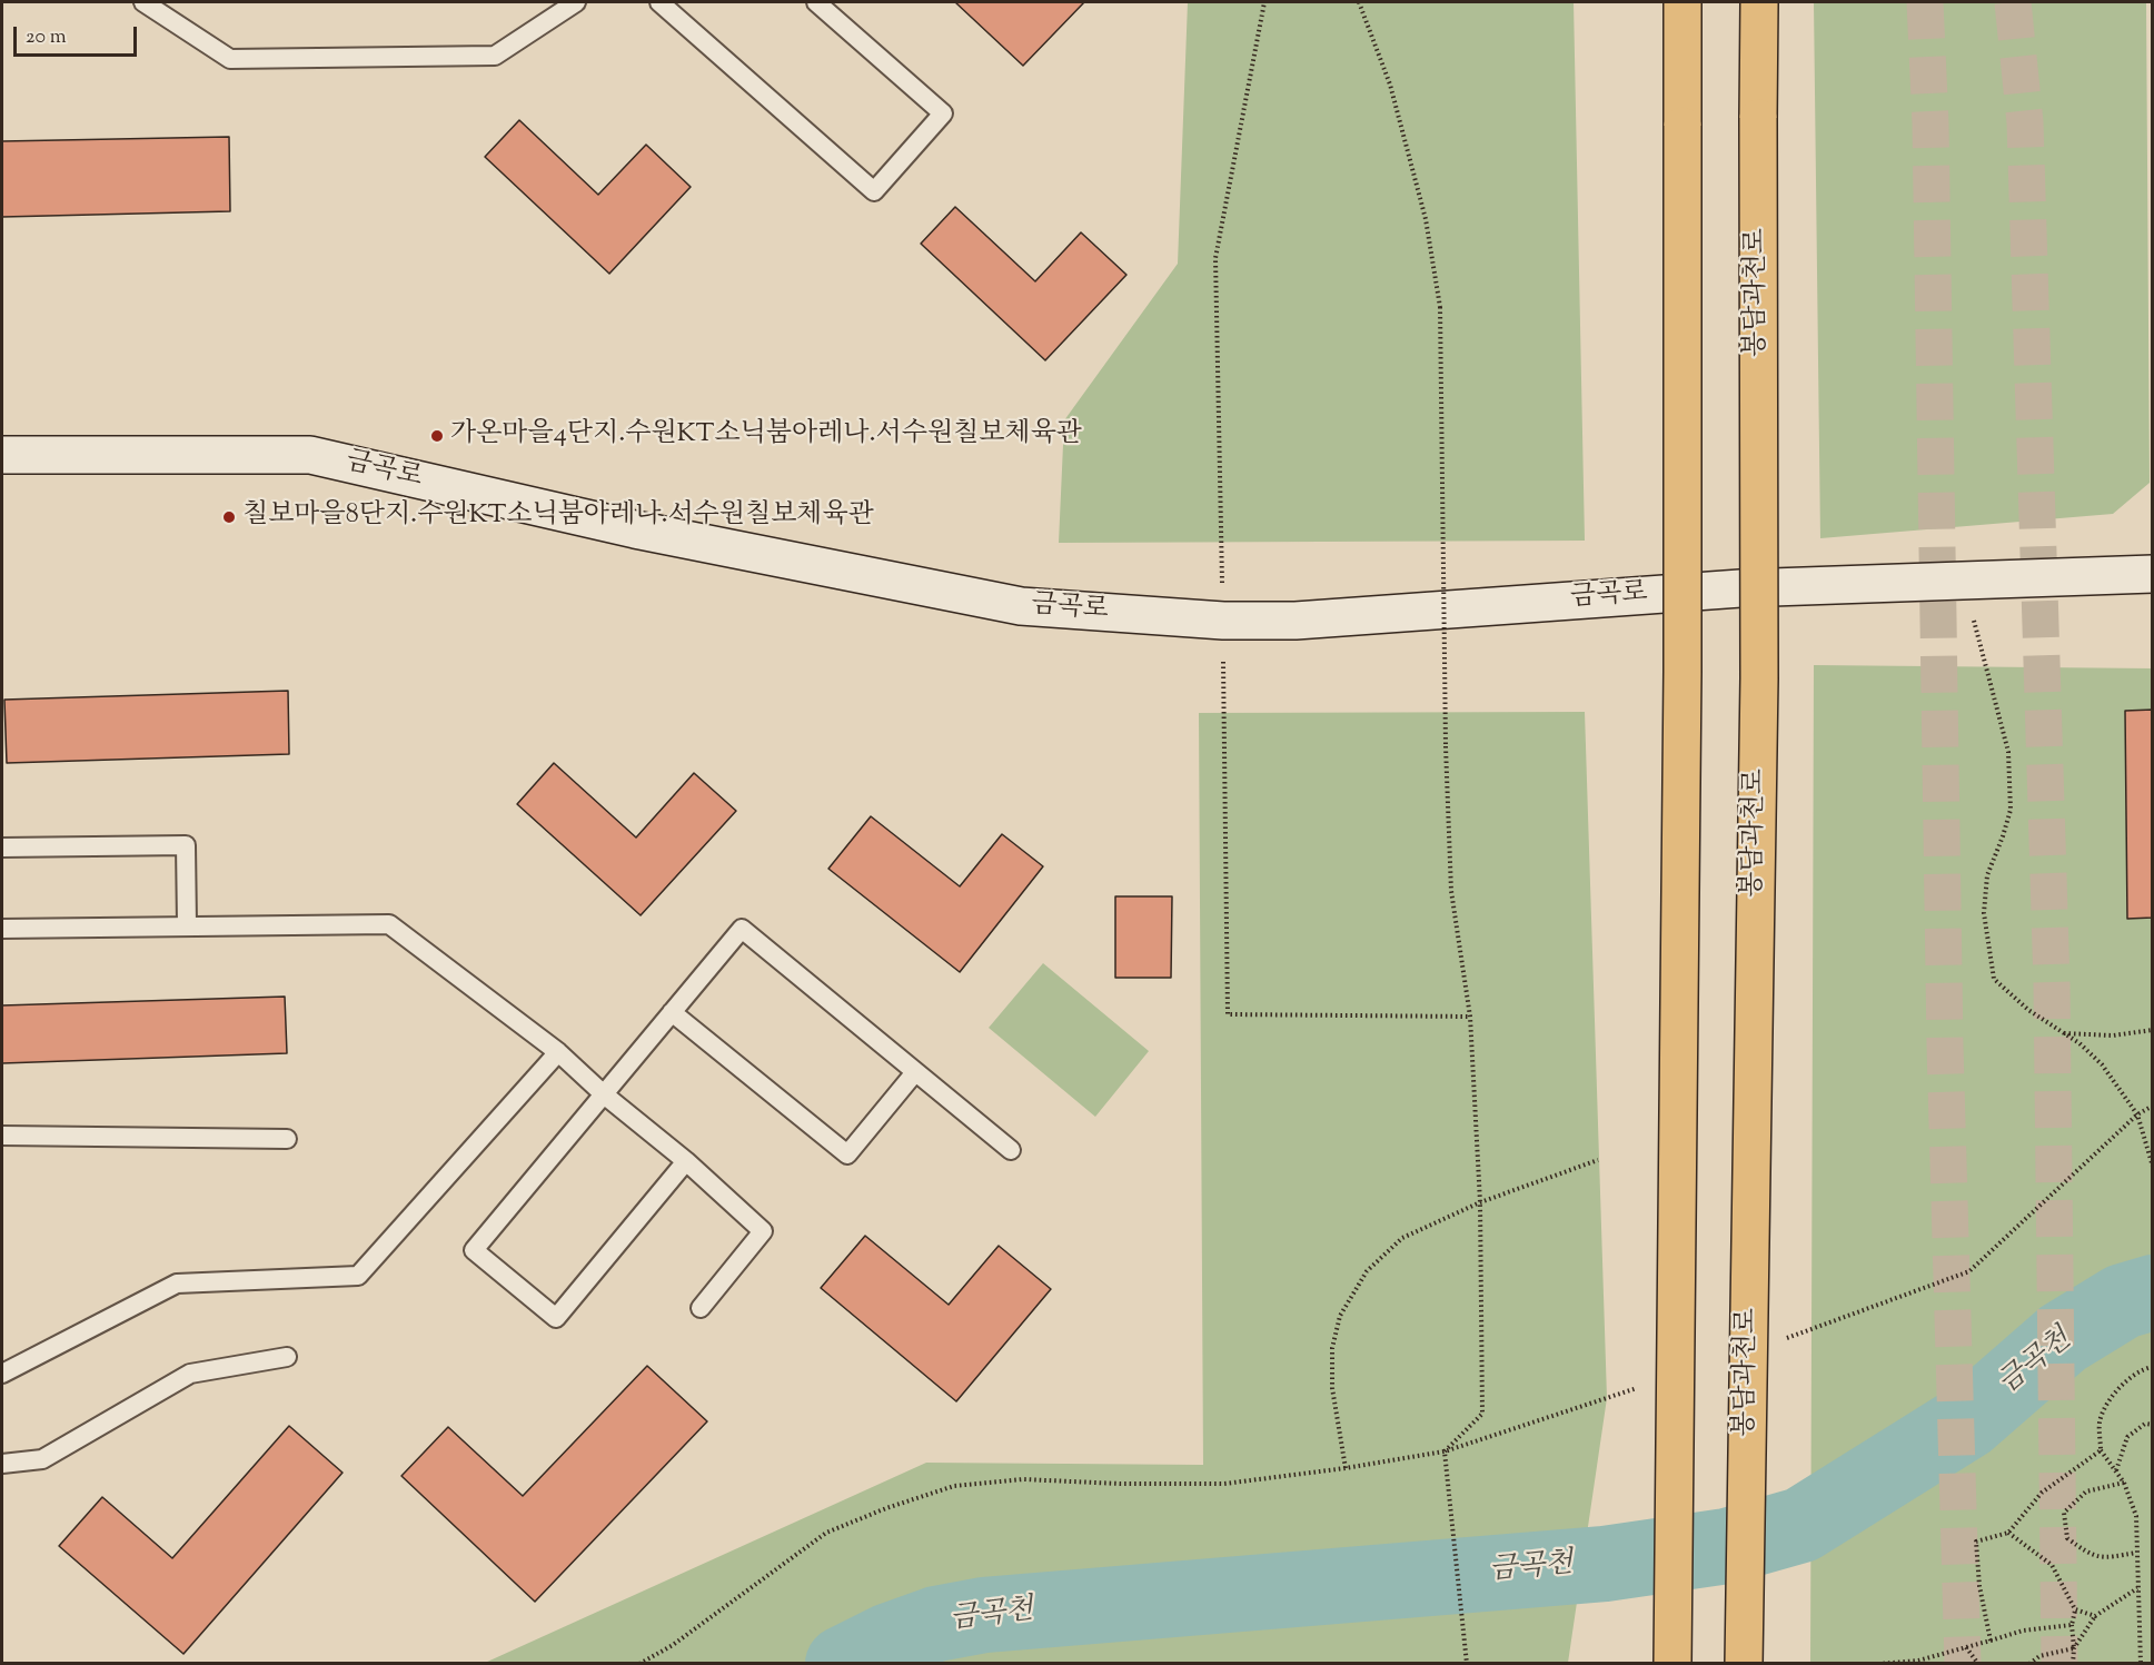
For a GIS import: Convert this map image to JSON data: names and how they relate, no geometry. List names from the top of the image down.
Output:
{
  "streets": {
    "highway": ["봉담과천로"],
    "main road": ["금곡로"]
  },
  "water": ["금곡천"],
  "places": ["가온마을4단지.수원KT소닉붐아레나.서수원칠보체육관", "칠보마을8단지.수원KT소닉붐아레나.서수원칠보체육관"],
  "scale_bar": "20 m"
}
